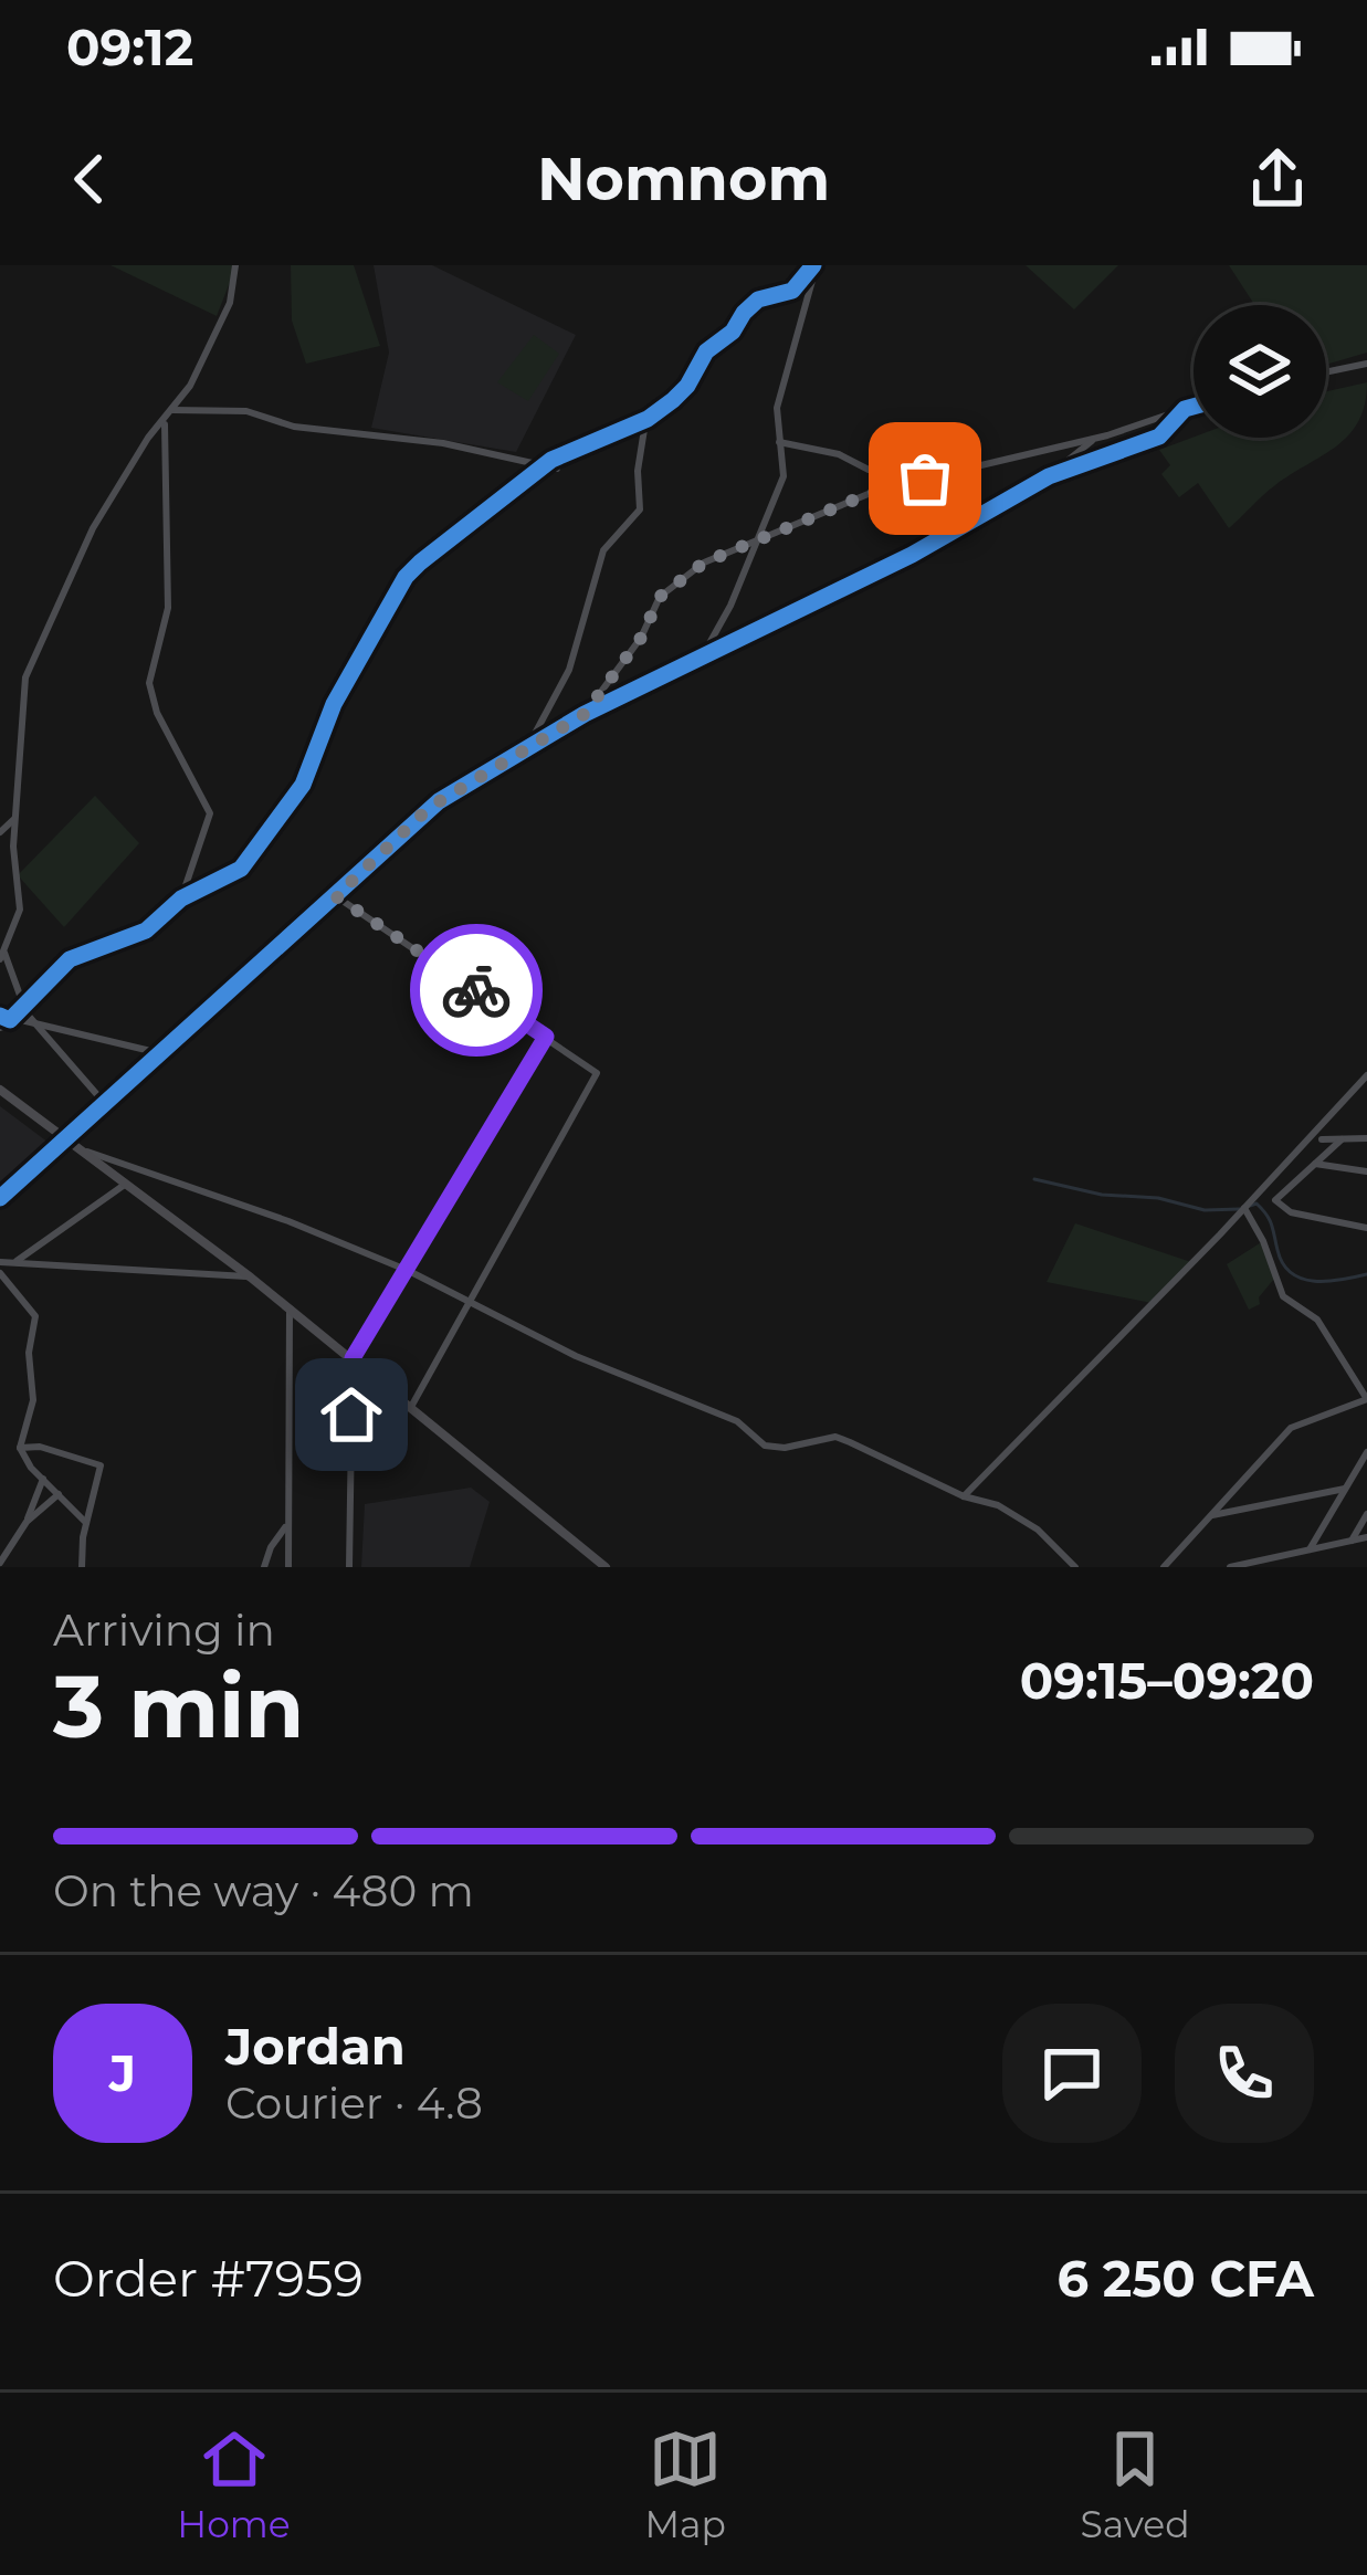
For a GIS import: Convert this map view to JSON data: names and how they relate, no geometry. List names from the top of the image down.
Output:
{
  "page": {
    "status": "09:12",
    "header": "Nomnom",
    "heading": ["3 min", "Arriving in", "09:15–09:20"],
    "panel": [
      "Jordan",
      "Courier · 4.8",
      "Order #7959",
      "6 250 CFA"
    ],
    "bar": "On the way · 480 m",
    "round": "J",
    "tabs": ["Home", "Map", "Saved"]
  }
}
